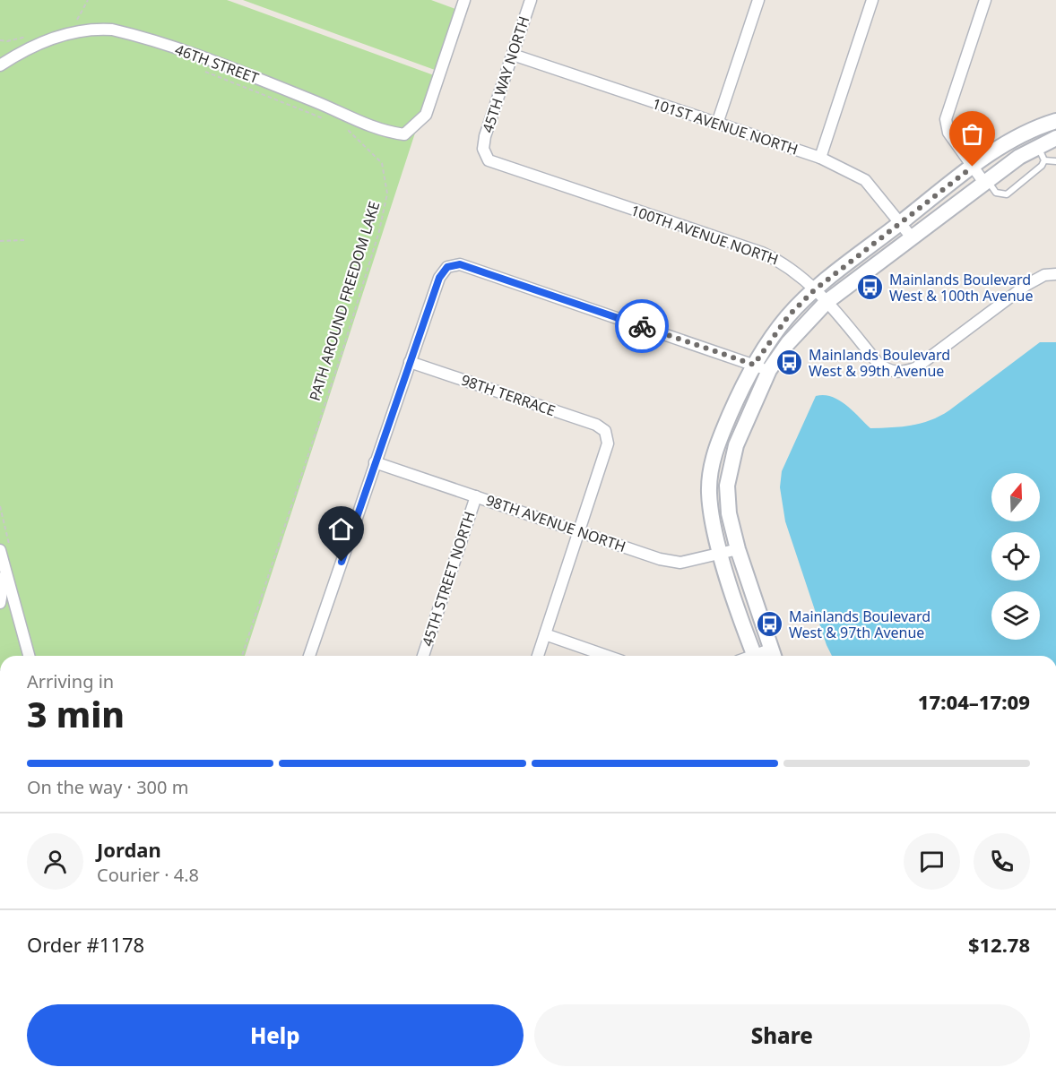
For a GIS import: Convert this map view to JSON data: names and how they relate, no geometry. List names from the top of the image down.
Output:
{
  "streets": {
    "street": [
      "46TH STREET",
      "45TH WAY NORTH",
      "101ST AVENUE NORTH",
      "100TH AVENUE NORTH",
      "98TH TERRACE",
      "98TH AVENUE NORTH",
      "45TH STREET NORTH"
    ],
    "path": ["PATH AROUND FREEDOM LAKE"]
  },
  "crossings": [
    ["45TH WAY NORTH", "101ST AVENUE NORTH"],
    ["45TH WAY NORTH", "100TH AVENUE NORTH"],
    ["98TH TERRACE", "98TH AVENUE NORTH"],
    ["98TH AVENUE NORTH", "45TH STREET NORTH"]
  ],
  "places": {
    "bus stop": ["Mainlands Boulevard West & 100th Avenue", "Mainlands Boulevard West & 99th Avenue", "Mainlands Boulevard West & 97th Avenue"]
  },
  "north": "top",
  "page": {
    "heading": ["3 min", "Arriving in", "17:04–17:09"],
    "panel": [
      "Jordan",
      "Courier · 4.8",
      "Order #1178",
      "$12.78"
    ],
    "bar": "On the way · 300 m",
    "buttons": ["Help", "Share"]
  }
}
